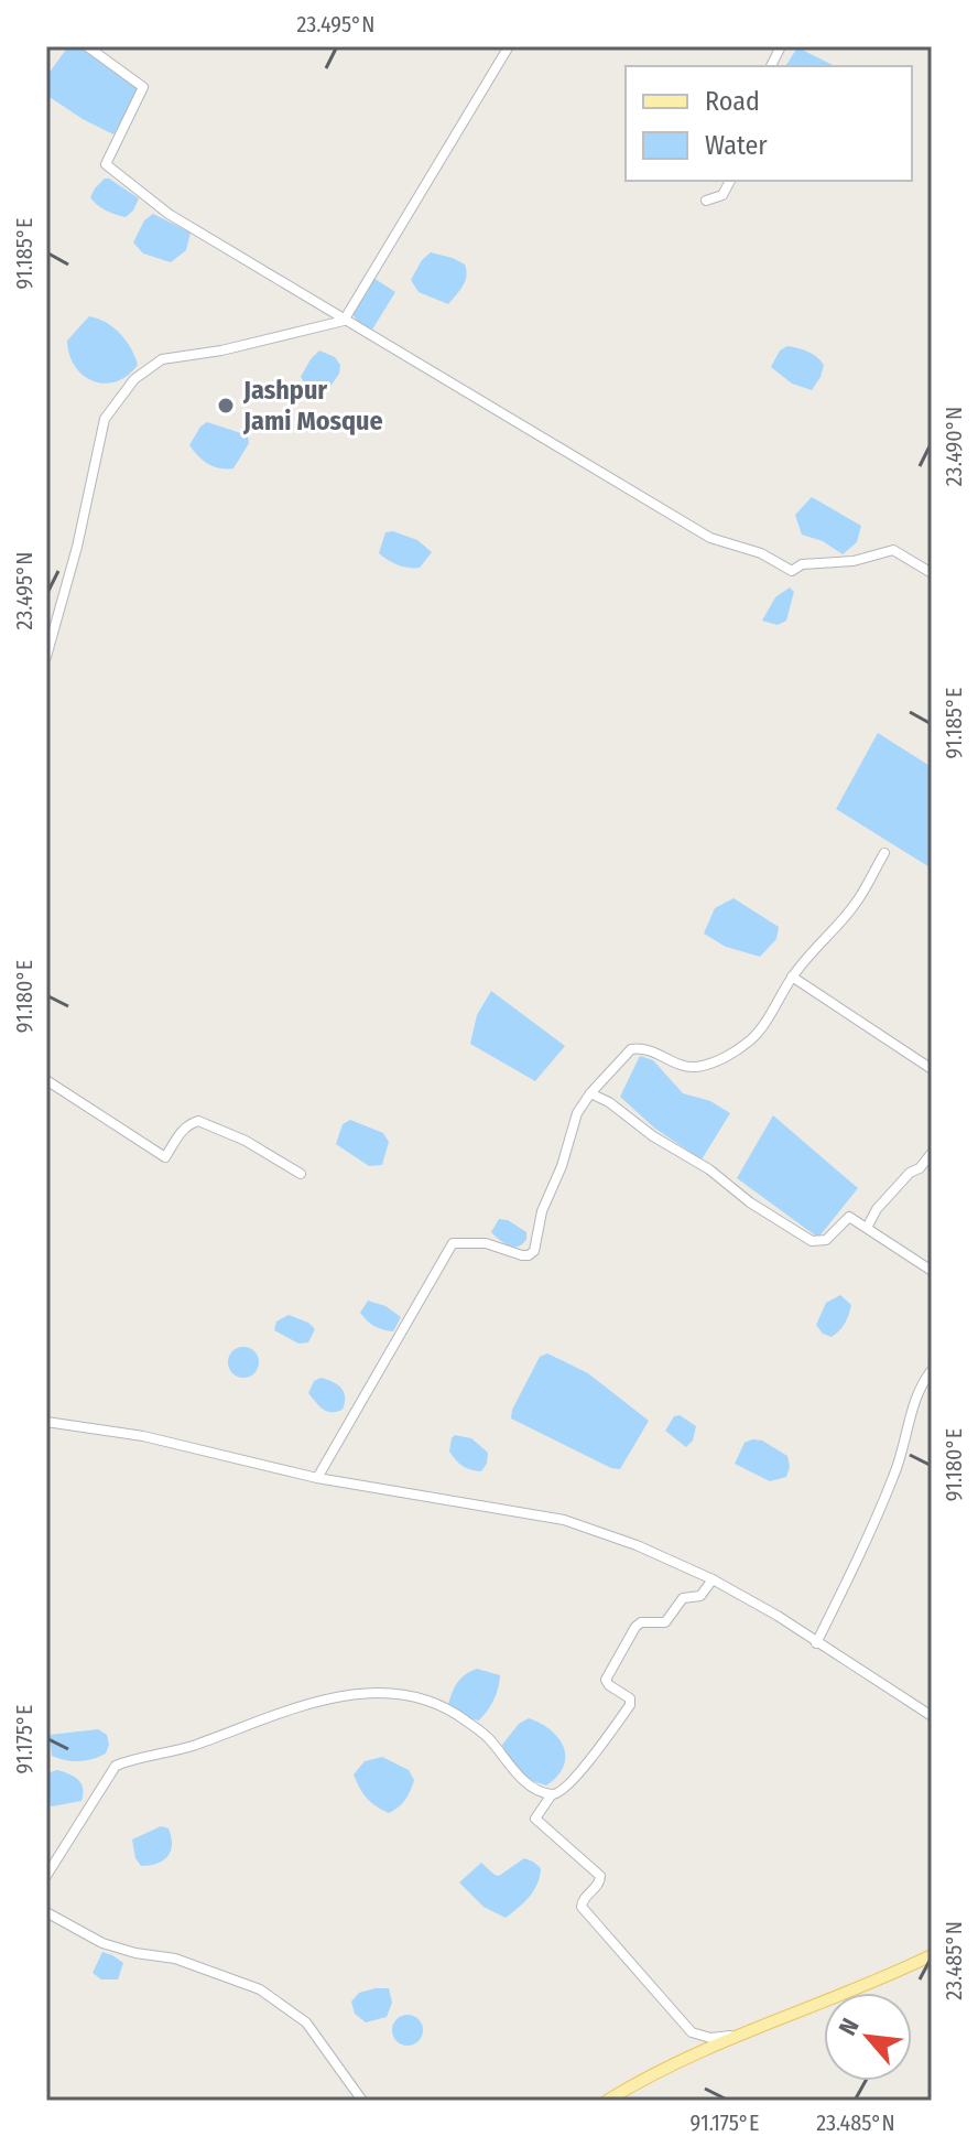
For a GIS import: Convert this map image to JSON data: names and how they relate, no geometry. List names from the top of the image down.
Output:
{
  "places": ["Jashpur Jami Mosque"],
  "legend": ["Road", "Water"],
  "north": "top left",
  "coordinates": [
    "23.495°N",
    "91.185°E",
    "23.490°N",
    "91.180°E",
    "91.175°E",
    "23.485°N"
  ]
}
